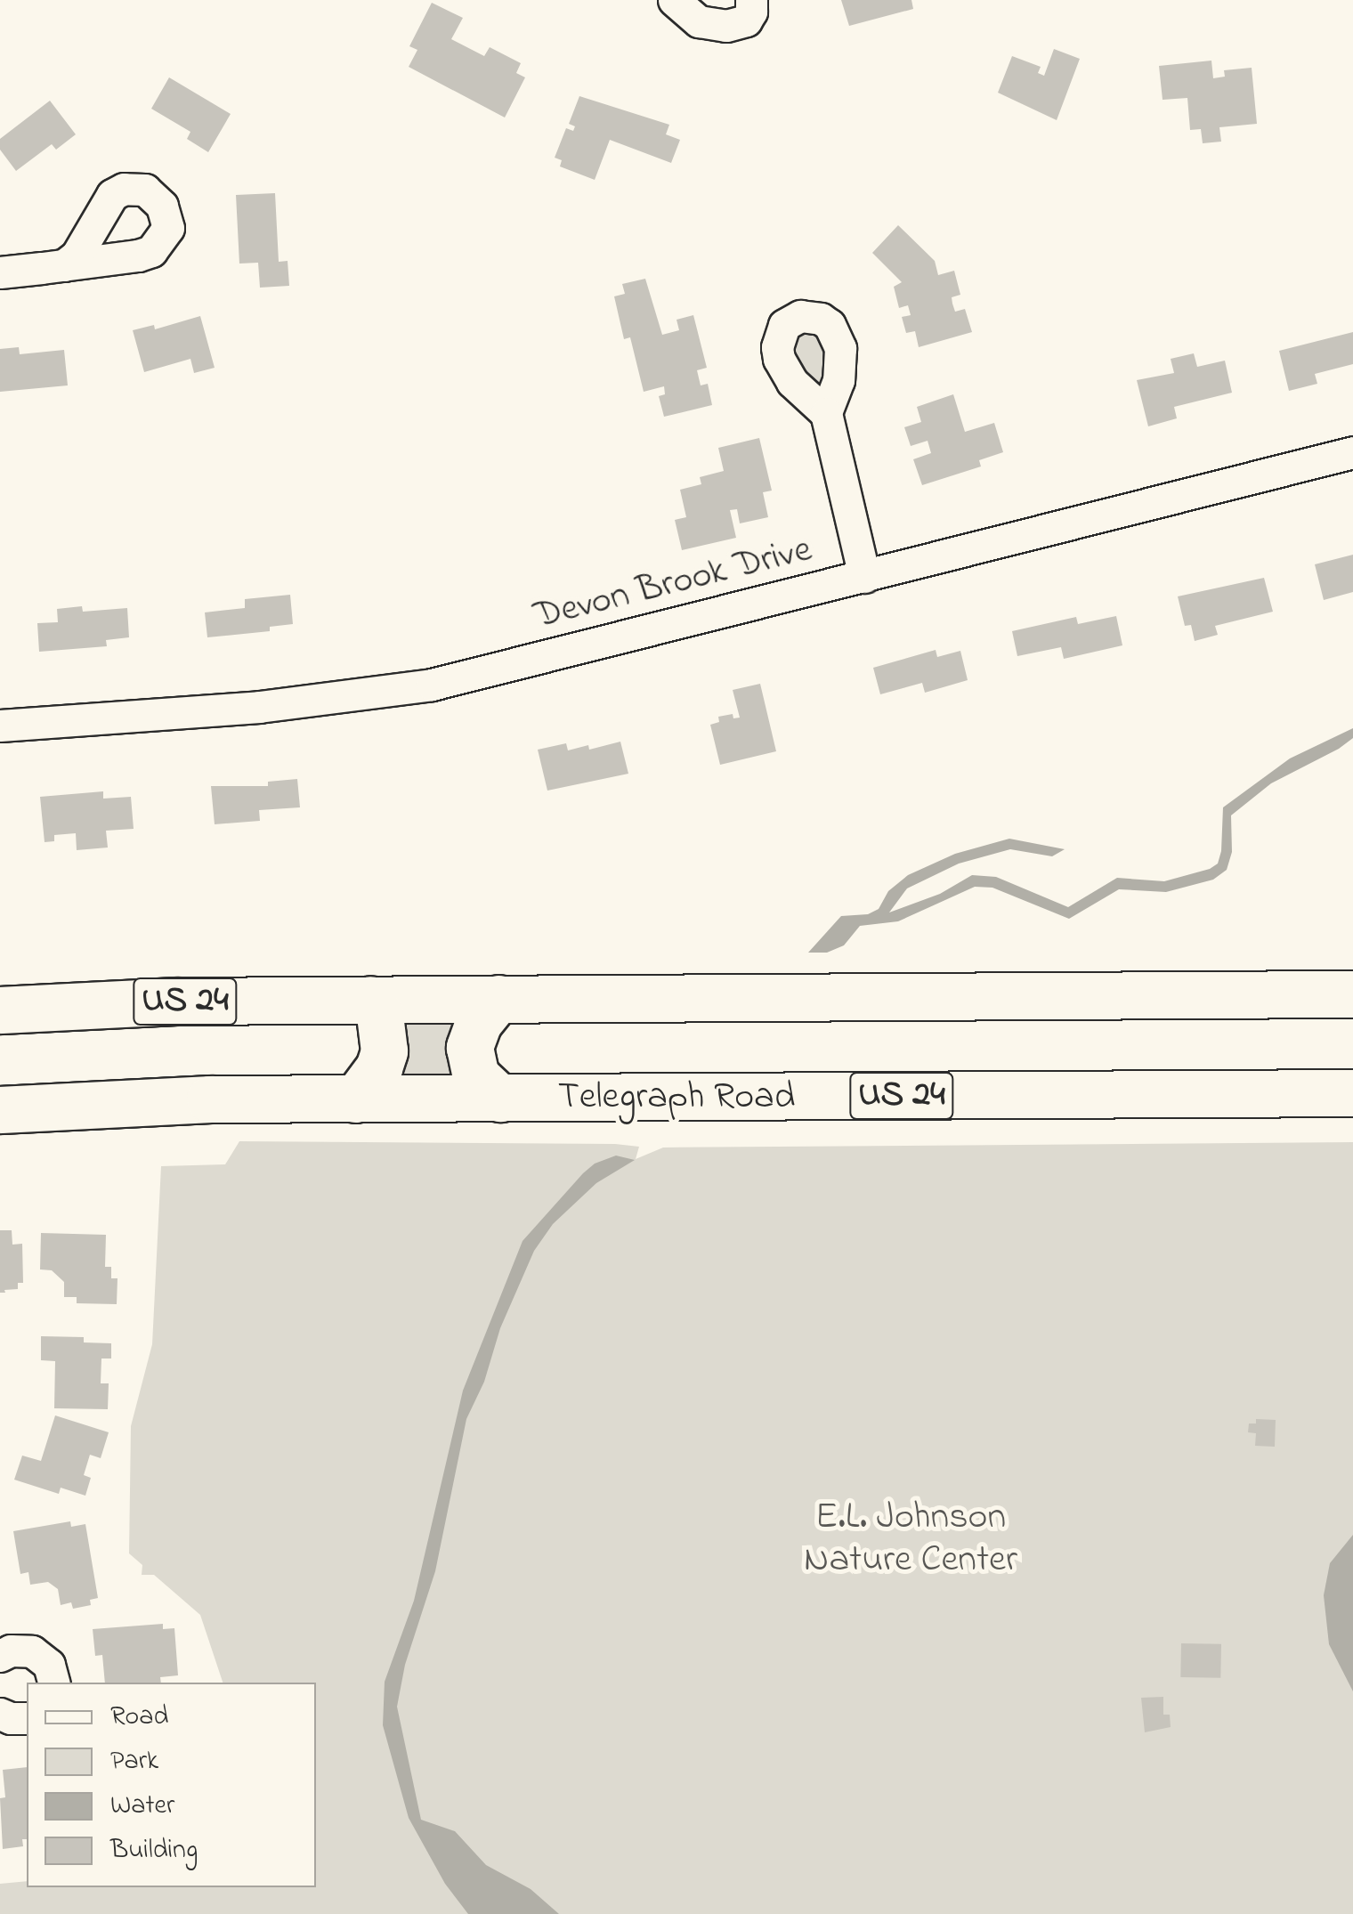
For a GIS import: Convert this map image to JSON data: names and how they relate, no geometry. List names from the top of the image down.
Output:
{
  "streets": {
    "highway": ["US 24", "Telegraph Road"],
    "street": ["Devon Brook Drive"]
  },
  "parks": ["E.L. Johnson Nature Center"],
  "legend": [
    "Road",
    "Park",
    "Water",
    "Building"
  ]
}
